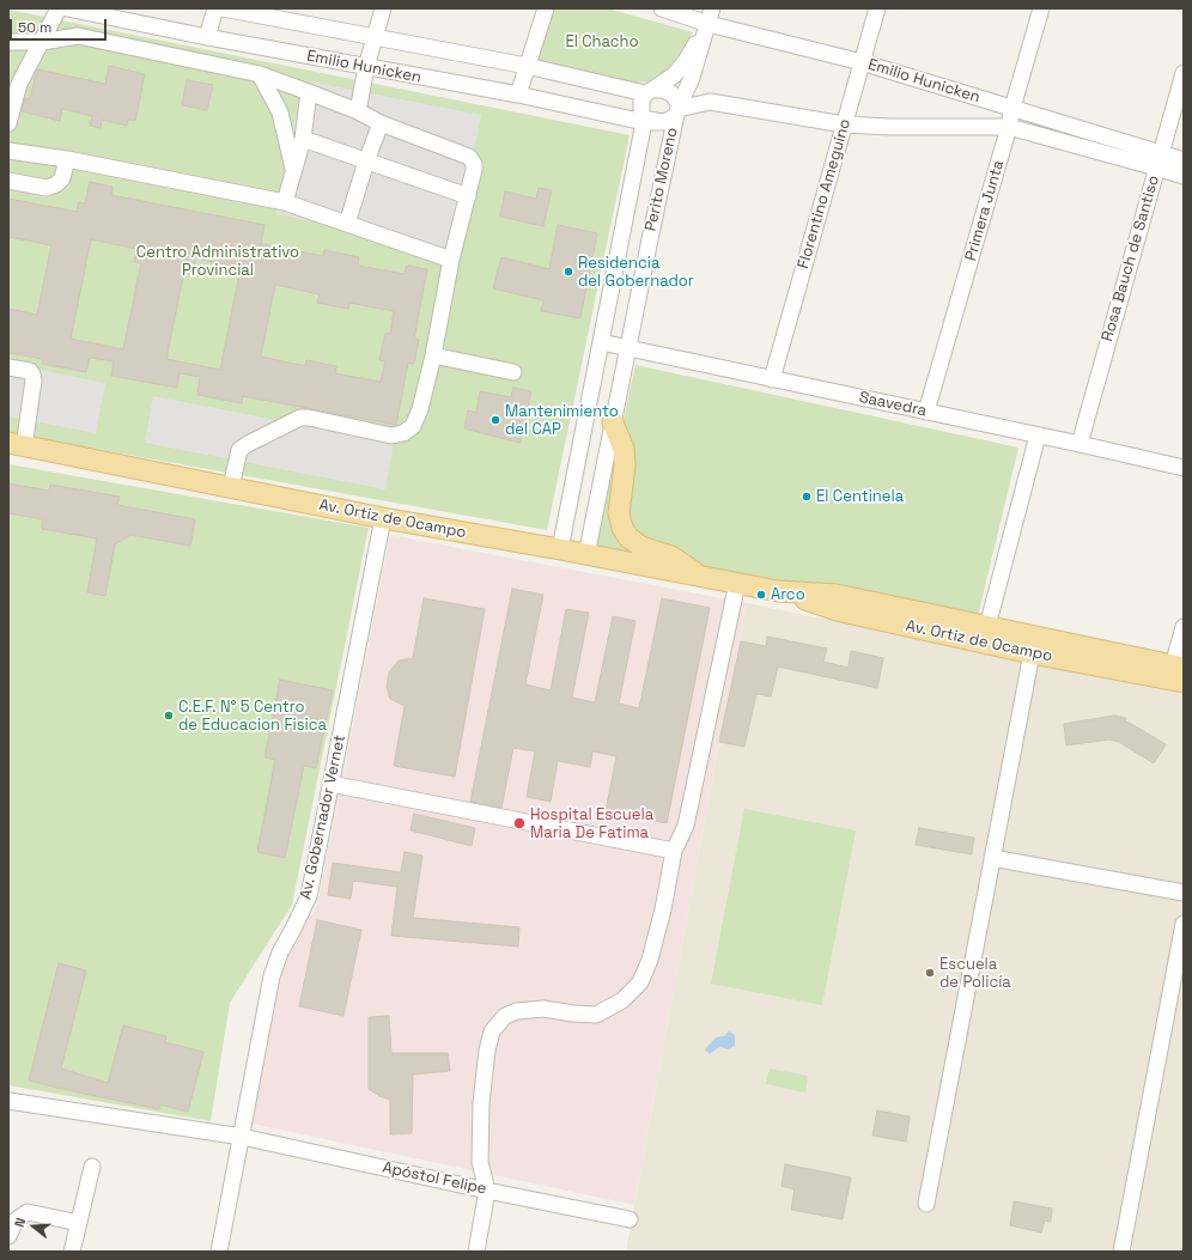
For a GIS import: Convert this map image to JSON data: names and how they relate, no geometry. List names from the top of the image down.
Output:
{
  "streets": {
    "main road": ["Av. Ortiz de Ocampo"],
    "street": [
      "Emilio Hunicken",
      "Perito Moreno",
      "Florentino Ameguino",
      "Primera Junta",
      "Rosa Bauch de Santiso",
      "Saavedra",
      "Av. Gobernador Vernet",
      "Apóstol Felipe"
    ]
  },
  "crossings": [
    ["Emilio Hunicken", "Perito Moreno"],
    ["Emilio Hunicken", "Florentino Ameguino"],
    ["Emilio Hunicken", "Primera Junta"],
    ["Emilio Hunicken", "Rosa Bauch de Santiso"],
    ["Perito Moreno", "Saavedra"],
    ["Perito Moreno", "Av. Ortiz de Ocampo"],
    ["Florentino Ameguino", "Saavedra"],
    ["Primera Junta", "Saavedra"],
    ["Rosa Bauch de Santiso", "Saavedra"],
    ["Av. Ortiz de Ocampo", "Av. Gobernador Vernet"],
    ["Av. Gobernador Vernet", "Apóstol Felipe"]
  ],
  "parks": ["El Chacho", "Centro Administrativo Provincial"],
  "places": [
    "Residencia del Gobernador",
    "Mantenimiento del CAP",
    "El Centinela",
    "Arco",
    "C.E.F. N° 5 Centro de Educacion Fisica",
    "Hospital Escuela Maria De Fatima",
    "Escuela de Policía"
  ],
  "scale_bar": "50 m",
  "north": "left"
}
